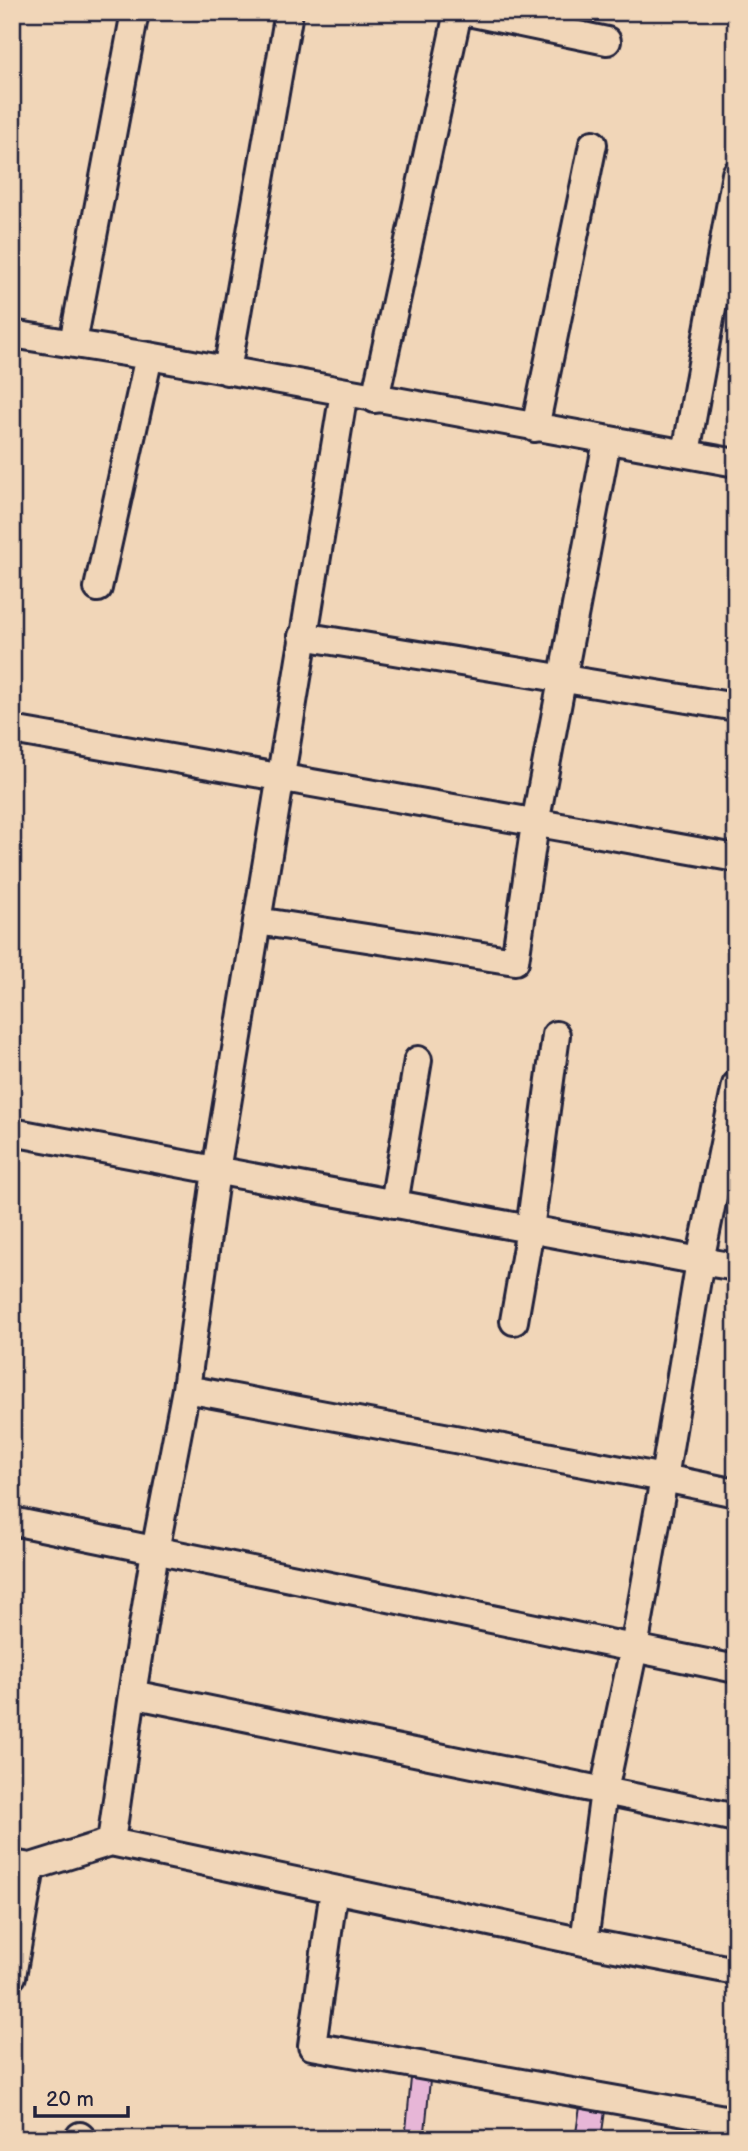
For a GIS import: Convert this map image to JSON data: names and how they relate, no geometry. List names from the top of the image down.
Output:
{
  "scale_bar": "20 m"
}
